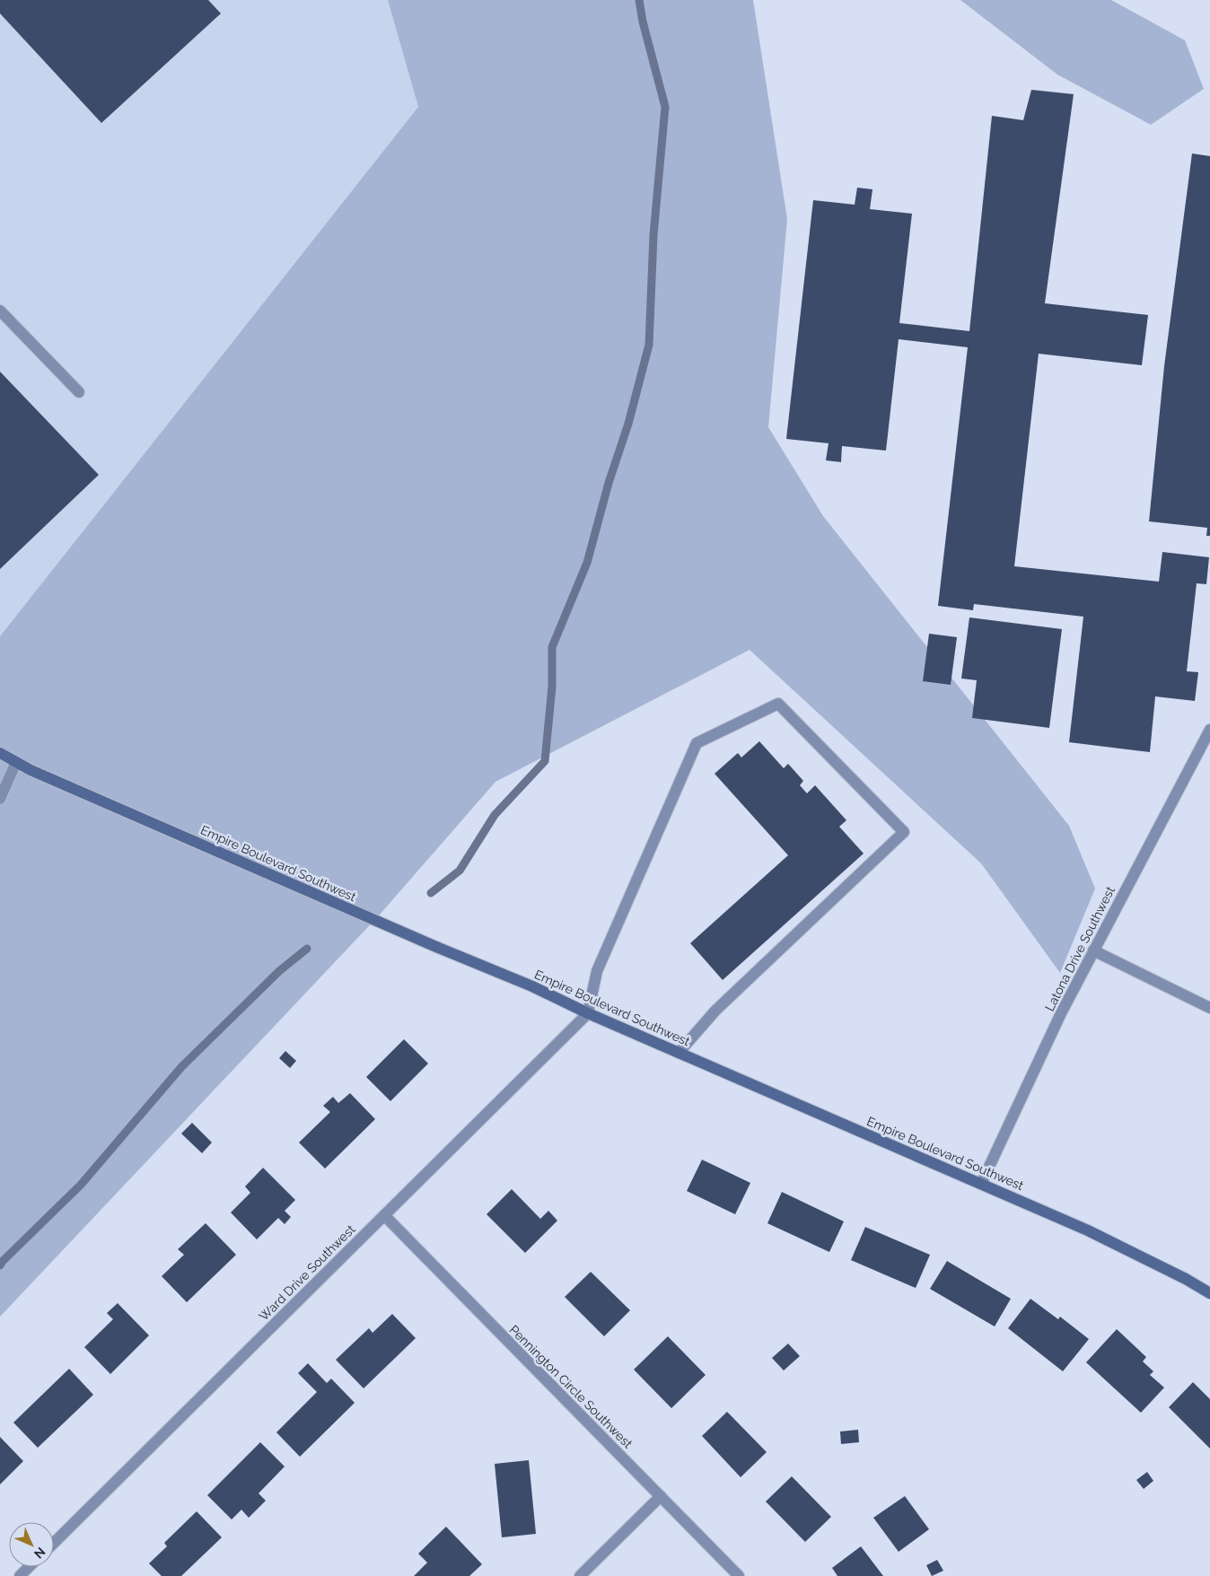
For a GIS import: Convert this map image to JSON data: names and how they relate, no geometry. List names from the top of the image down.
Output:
{
  "streets": {
    "street": [
      "Empire Boulevard Southwest",
      "Latona Drive Southwest",
      "Ward Drive Southwest",
      "Pennington Circle Southwest"
    ]
  },
  "crossings": [
    ["Empire Boulevard Southwest", "Latona Drive Southwest"],
    ["Empire Boulevard Southwest", "Ward Drive Southwest"],
    ["Ward Drive Southwest", "Pennington Circle Southwest"]
  ],
  "north": "bottom right"
}
